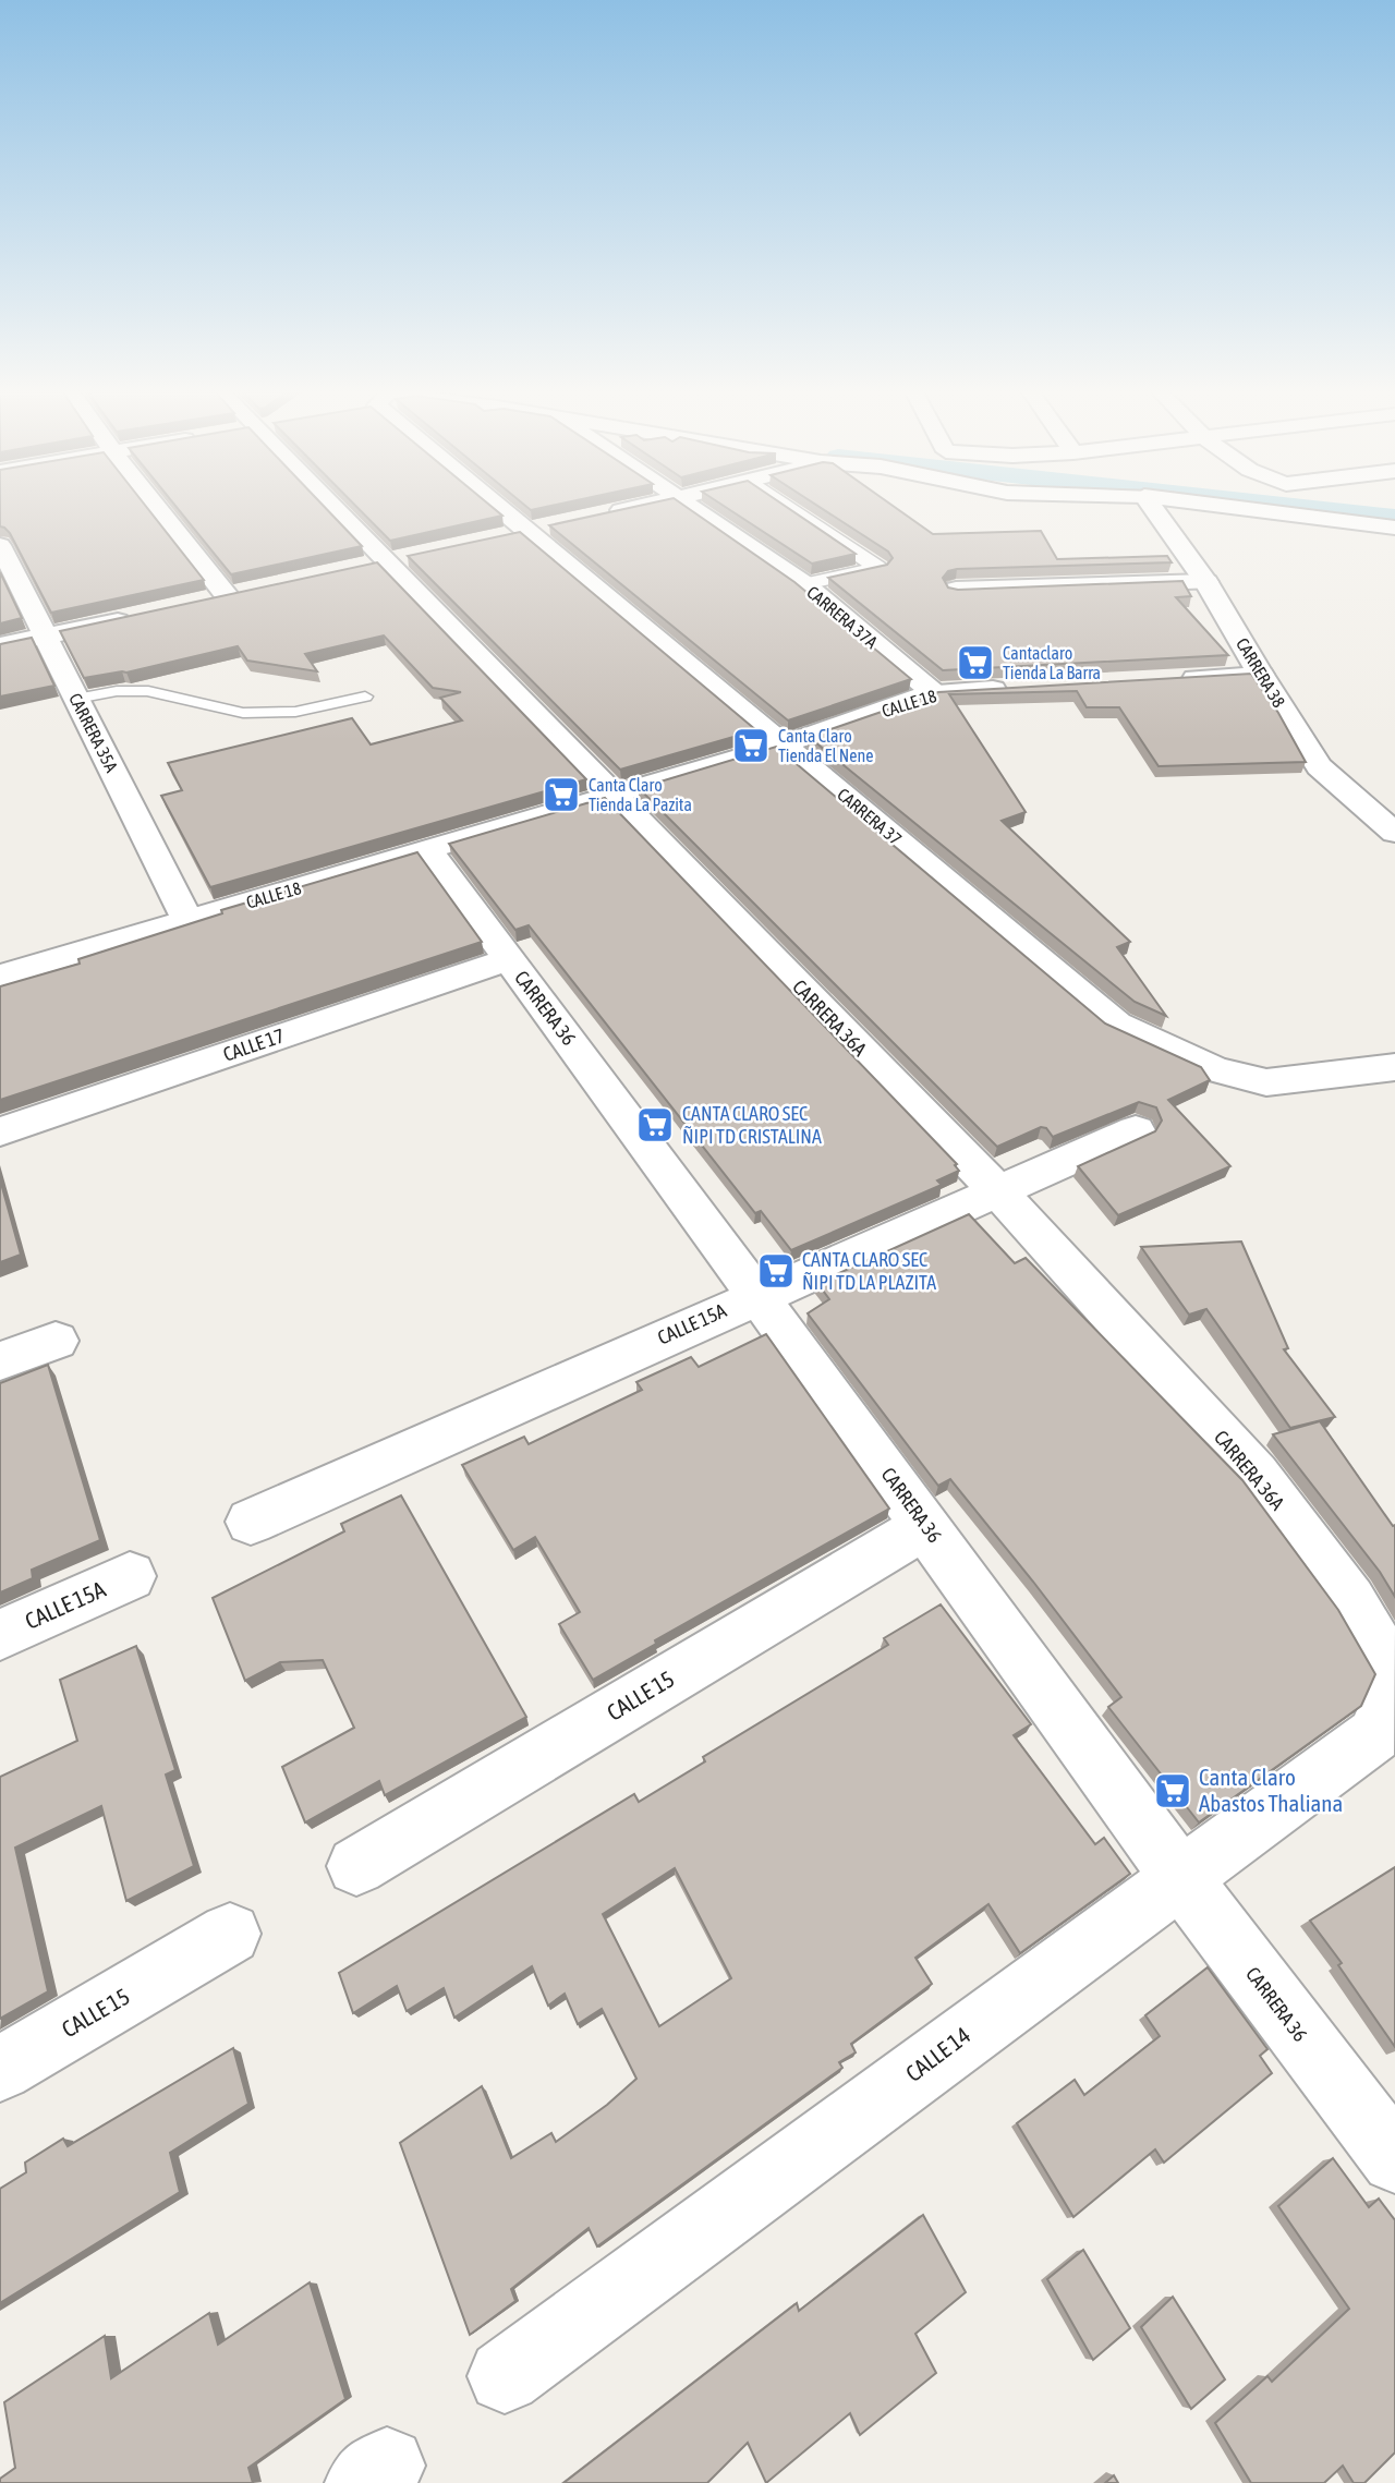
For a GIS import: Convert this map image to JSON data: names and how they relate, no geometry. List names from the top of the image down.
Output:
{
  "streets": {
    "street": [
      "CARRERA 37A",
      "CARRERA 38",
      "CALLE 18",
      "CARRERA 35A",
      "CARRERA 37",
      "CARRERA 36",
      "CARRERA 36A",
      "CALLE 17",
      "CALLE 15A",
      "CALLE 15",
      "CALLE 14"
    ]
  },
  "crossings": [
    ["CARRERA 37A", "CALLE 18"],
    ["CALLE 18", "CARRERA 35A"],
    ["CALLE 18", "CARRERA 37"],
    ["CALLE 18", "CARRERA 36"],
    ["CALLE 18", "CARRERA 36A"],
    ["CARRERA 36", "CALLE 17"],
    ["CARRERA 36", "CALLE 15A"],
    ["CARRERA 36", "CALLE 15"],
    ["CARRERA 36", "CALLE 14"],
    ["CARRERA 36A", "CALLE 15A"]
  ],
  "places": {
    "supermarket": [
      "Cantaclaro Tienda La Barra",
      "Canta Claro Tienda El Nene",
      "Canta Claro Tienda La Pazita",
      "CANTA CLARO SEC ÑIPI TD CRISTALINA",
      "CANTA CLARO SEC ÑIPI TD LA PLAZITA",
      "Canta Claro Abastos Thaliana"
    ]
  }
}
